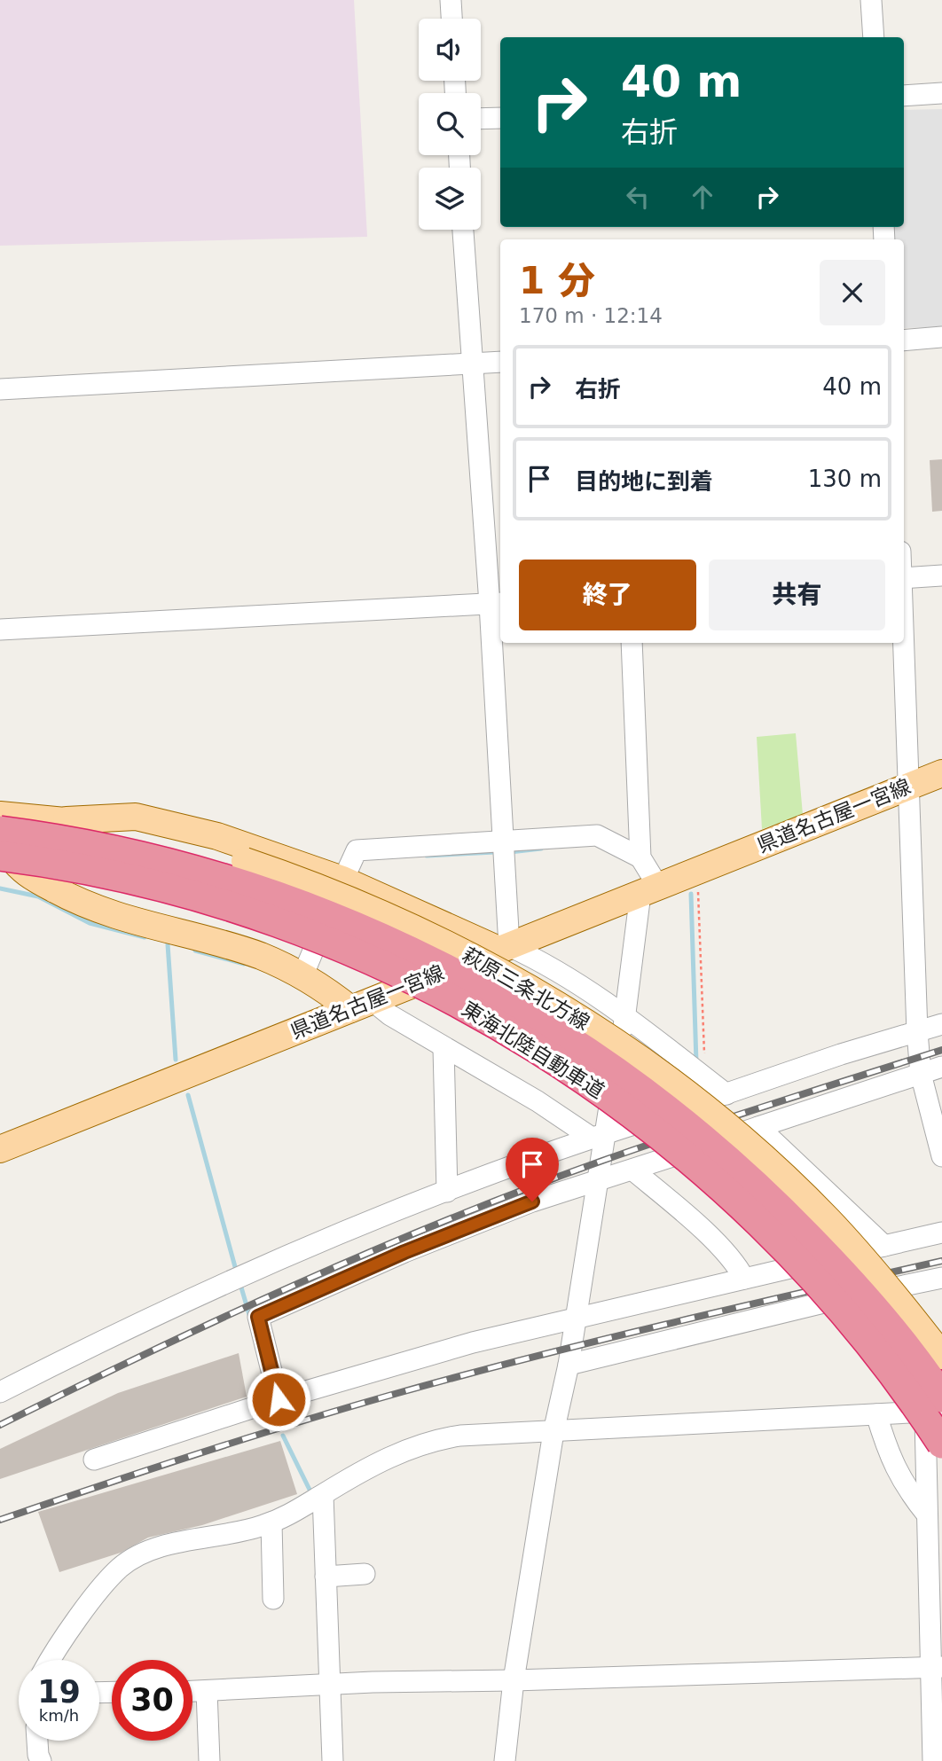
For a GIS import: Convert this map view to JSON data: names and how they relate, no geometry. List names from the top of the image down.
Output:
{
  "streets": {
    "highway": ["東海北陸自動車道"],
    "main road": ["県道名古屋一宮線", "萩原三条北方線"]
  },
  "page": {
    "turn": ["40 m", "右折"],
    "heading": ["1 分", "170 m · 12:14"],
    "list": [
      {
        "name": "右折",
        "value": "40 m"
      },
      {
        "name": "目的地に到着",
        "value": "130 m"
      }
    ],
    "buttons": ["終了", "共有"],
    "speed": "19 km/h",
    "limit": "30"
  }
}
